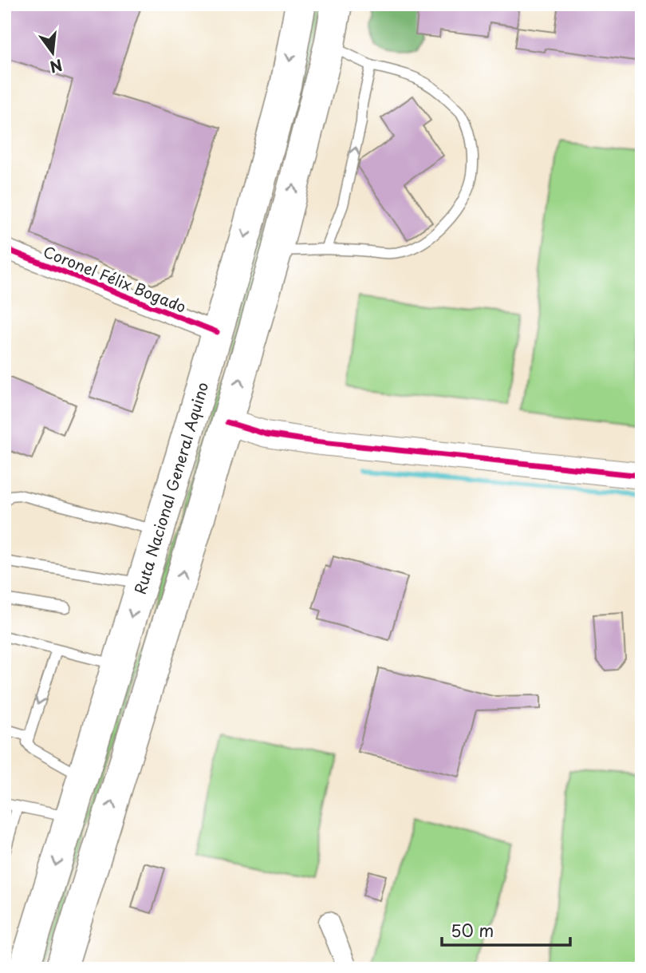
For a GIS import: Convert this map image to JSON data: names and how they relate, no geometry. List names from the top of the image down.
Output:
{
  "streets": {
    "highway": ["Ruta Nacional General Aquino"],
    "street": ["Coronel Félix Bogado"]
  },
  "crossings": [
    ["Coronel Félix Bogado", "Ruta Nacional General Aquino"]
  ],
  "scale_bar": "50 m",
  "north": "bottom"
}
